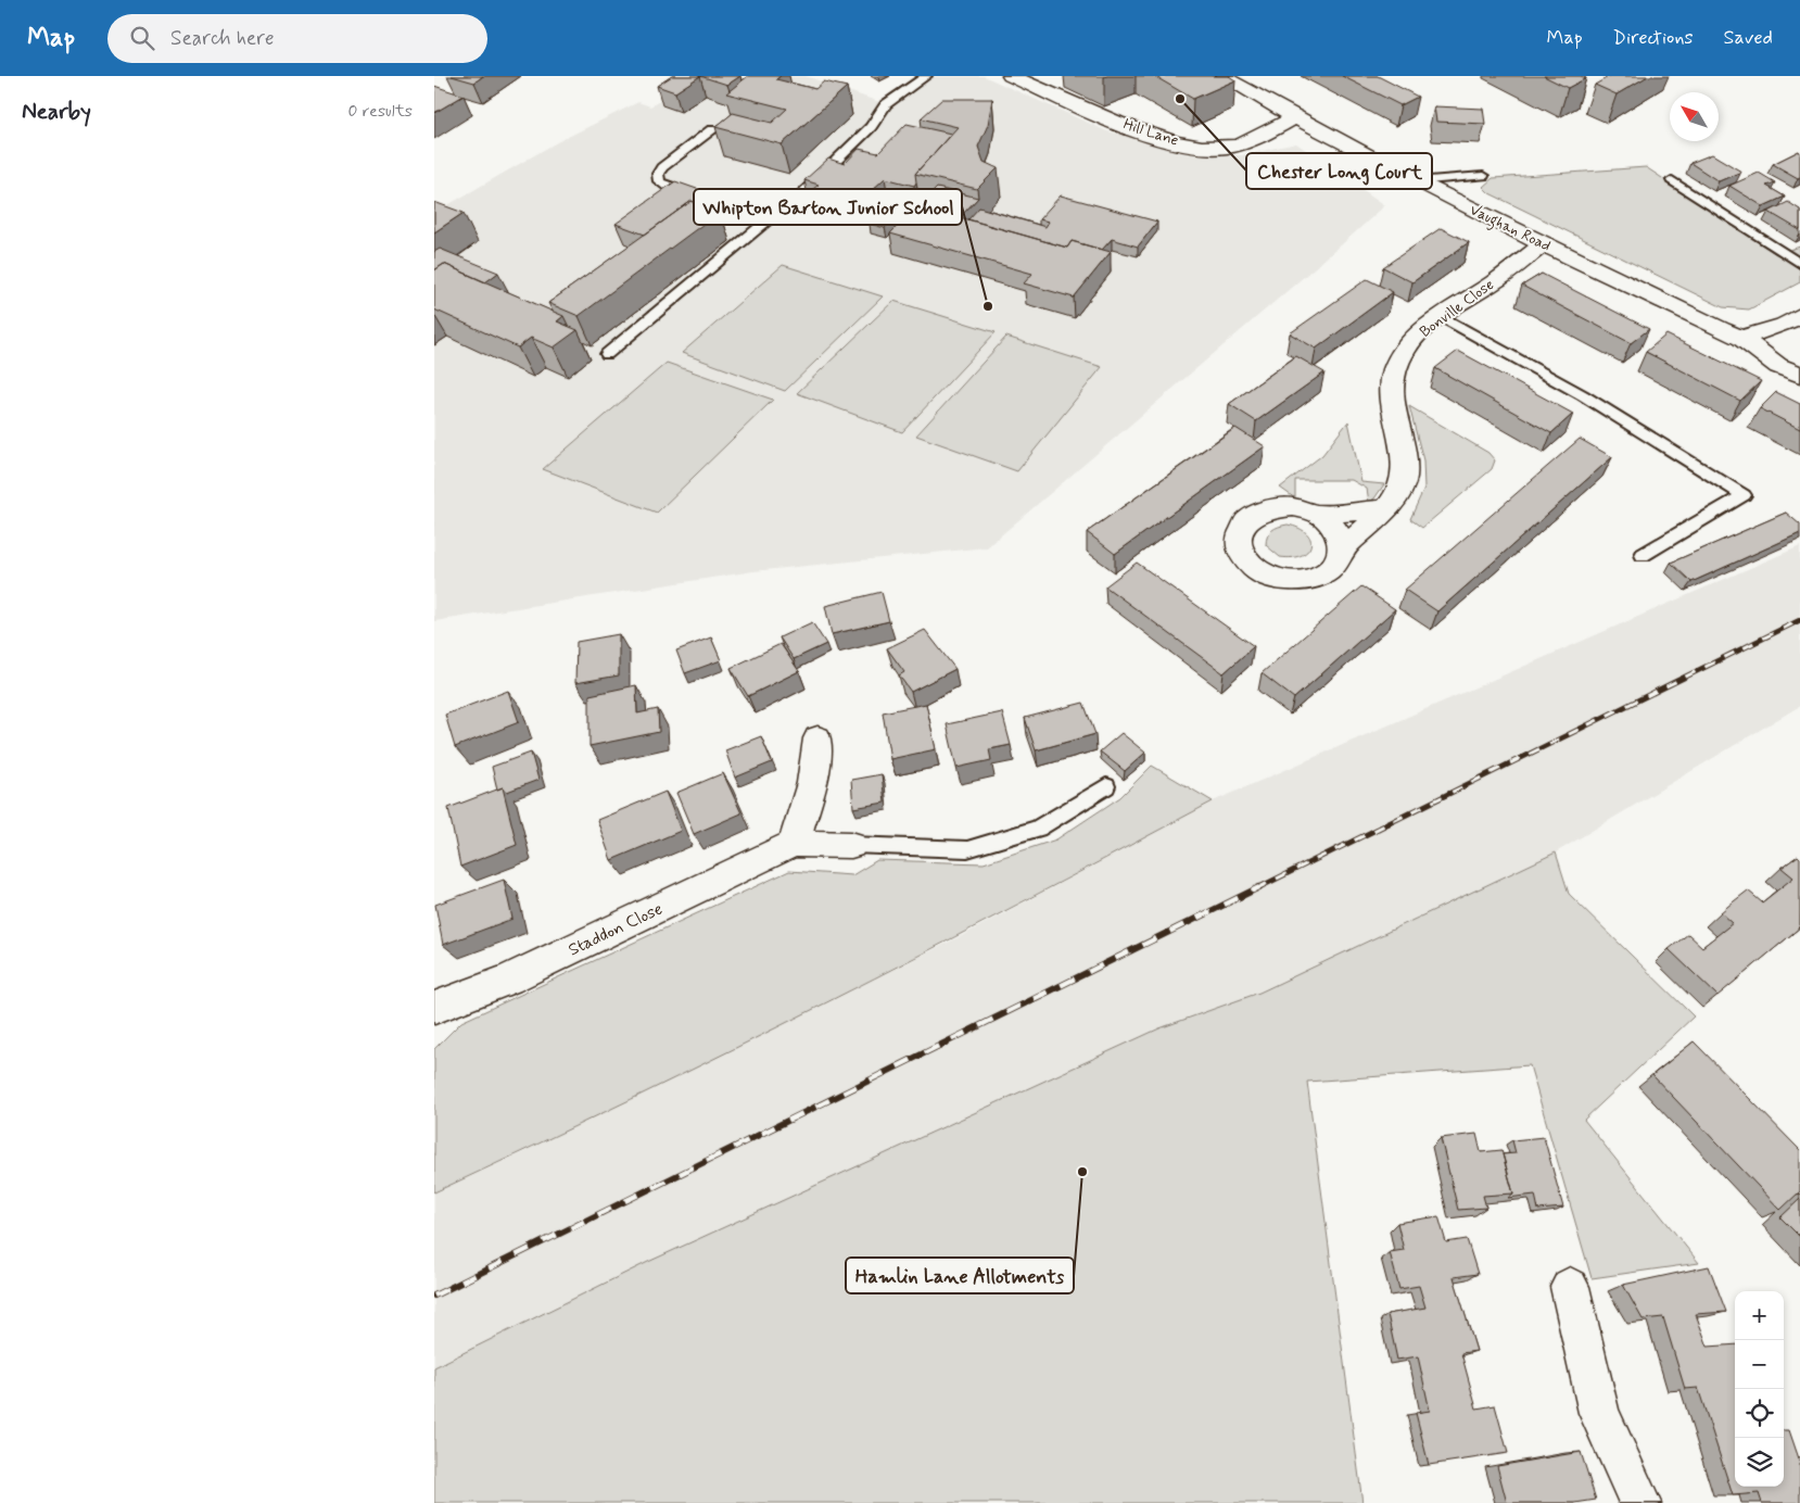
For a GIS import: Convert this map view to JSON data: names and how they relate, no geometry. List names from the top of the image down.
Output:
{
  "streets": {
    "street": [
      "Hill Lane",
      "Vaughan Road",
      "Bonville Close",
      "Staddon Close"
    ]
  },
  "crossings": [
    ["Hill Lane", "Vaughan Road"],
    ["Vaughan Road", "Bonville Close"]
  ],
  "places": ["Chester Long Court", "Whipton Barton Junior School", "Hamlin Lane Allotments"],
  "north": "top left",
  "page": {
    "header": "Map",
    "search": "Search here",
    "nav": ["Map", "Directions", "Saved"],
    "heading": ["Nearby", "0 results"],
    "map_buttons": ["+", "−"]
  }
}
